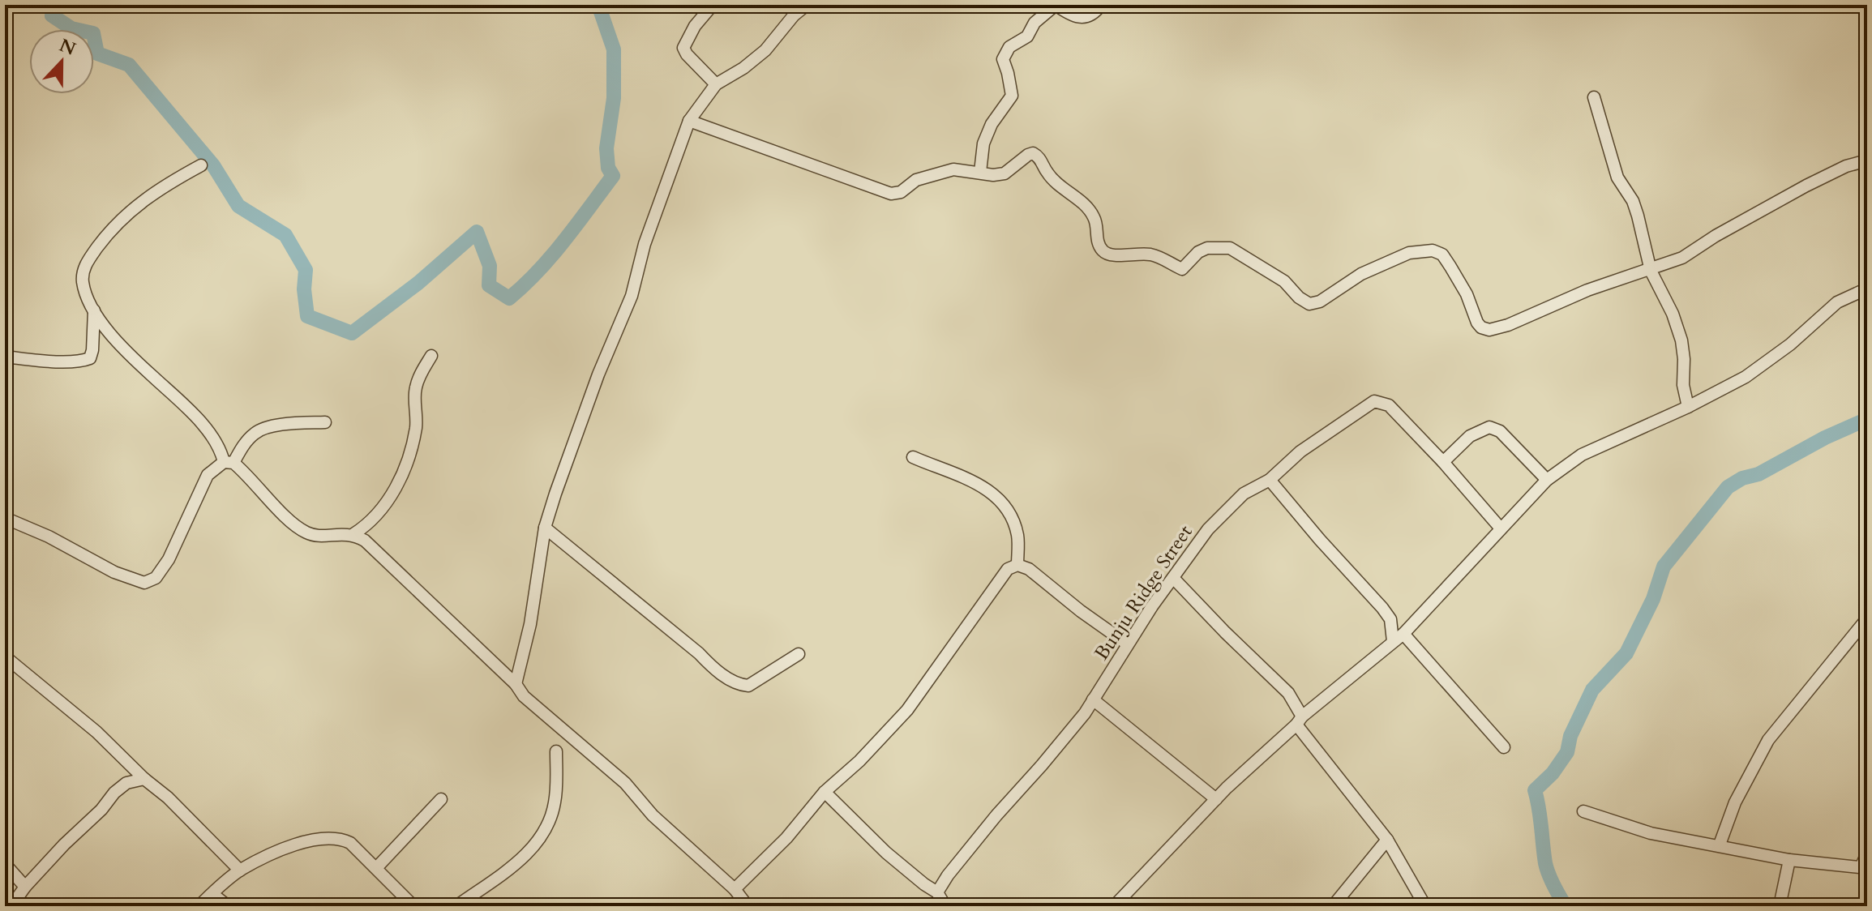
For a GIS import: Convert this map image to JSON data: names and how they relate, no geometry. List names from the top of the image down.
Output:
{
  "streets": {
    "street": ["Bunju Ridge Street"]
  },
  "north": "top"
}
